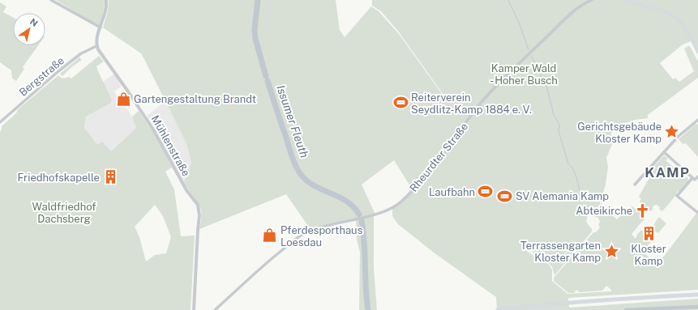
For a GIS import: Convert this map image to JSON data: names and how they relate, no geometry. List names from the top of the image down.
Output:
{
  "streets": {
    "street": ["Bergstraße", "Mühlenstraße", "Rheurdter Straße"]
  },
  "crossings": [
    ["Bergstraße", "Mühlenstraße"]
  ],
  "districts": ["KAMP"],
  "water": ["Issumer Fleuth"],
  "parks": ["Kamper Wald - Hoher Busch", "Waldfriedhof Dachsberg"],
  "places": {
    "shop": ["Gartengestaltung Brandt", "Pferdesporthaus Loesdau"],
    "sports": ["Reiterverein Seydlitz-Kamp 1884 e. V.", "Laufbahn", "SV Alemania Kamp"],
    "place": ["Gerichtsgebäude Kloster Kamp", "Terrassengarten Kloster Kamp"],
    "building": ["Friedhofskapelle", "Kloster Kamp"],
    "church": ["Abteikirche"]
  },
  "north": "top right"
}
